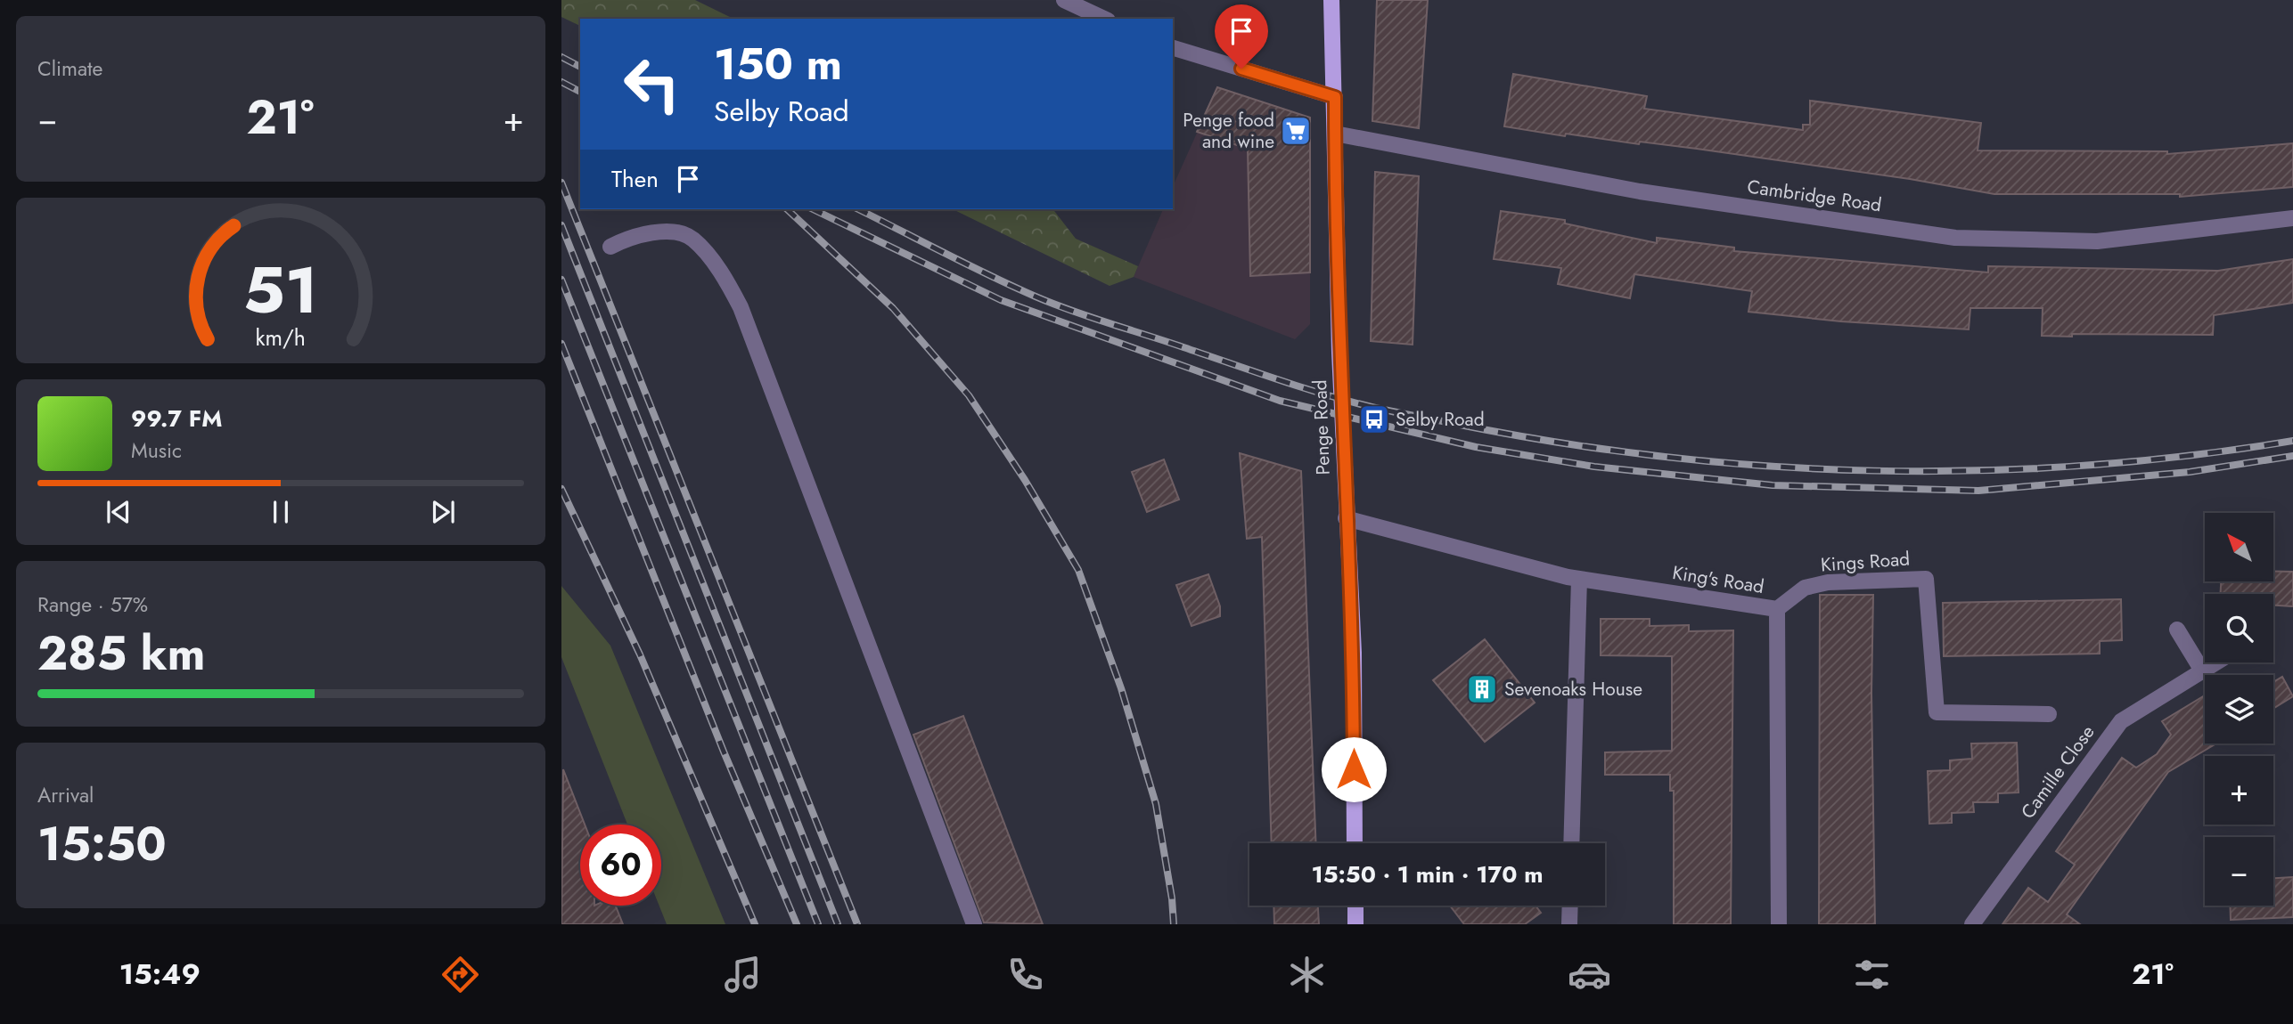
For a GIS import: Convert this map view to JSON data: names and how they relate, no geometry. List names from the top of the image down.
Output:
{
  "streets": {
    "main road": ["Penge Road"],
    "street": [
      "Cambridge Road",
      "Kings Road",
      "King's Road",
      "Camille Close"
    ]
  },
  "crossings": [
    ["Cambridge Road", "Penge Road"],
    ["Penge Road", "King's Road"],
    ["Kings Road", "King's Road"]
  ],
  "places": {
    "supermarket": ["Penge food and wine"],
    "bus stop": ["Selby Road"],
    "building": ["Sevenoaks House"]
  },
  "north": "top left",
  "page": {
    "tile": [
      "Climate",
      ["Range · 57%", "285 km"],
      ["Arrival", "15:50"]
    ],
    "turn": ["150 m", "Selby Road"],
    "heat": ["−", "21°", "+"],
    "then": "Then",
    "song": ["99.7 FM", "Music"],
    "map_buttons": ["+", "−"],
    "limit": "60",
    "trip": "15:50 · 1 min · 170 m",
    "tabs": ["15:49", "21°"],
    "gauge": ["51", "km/h"]
  }
}
